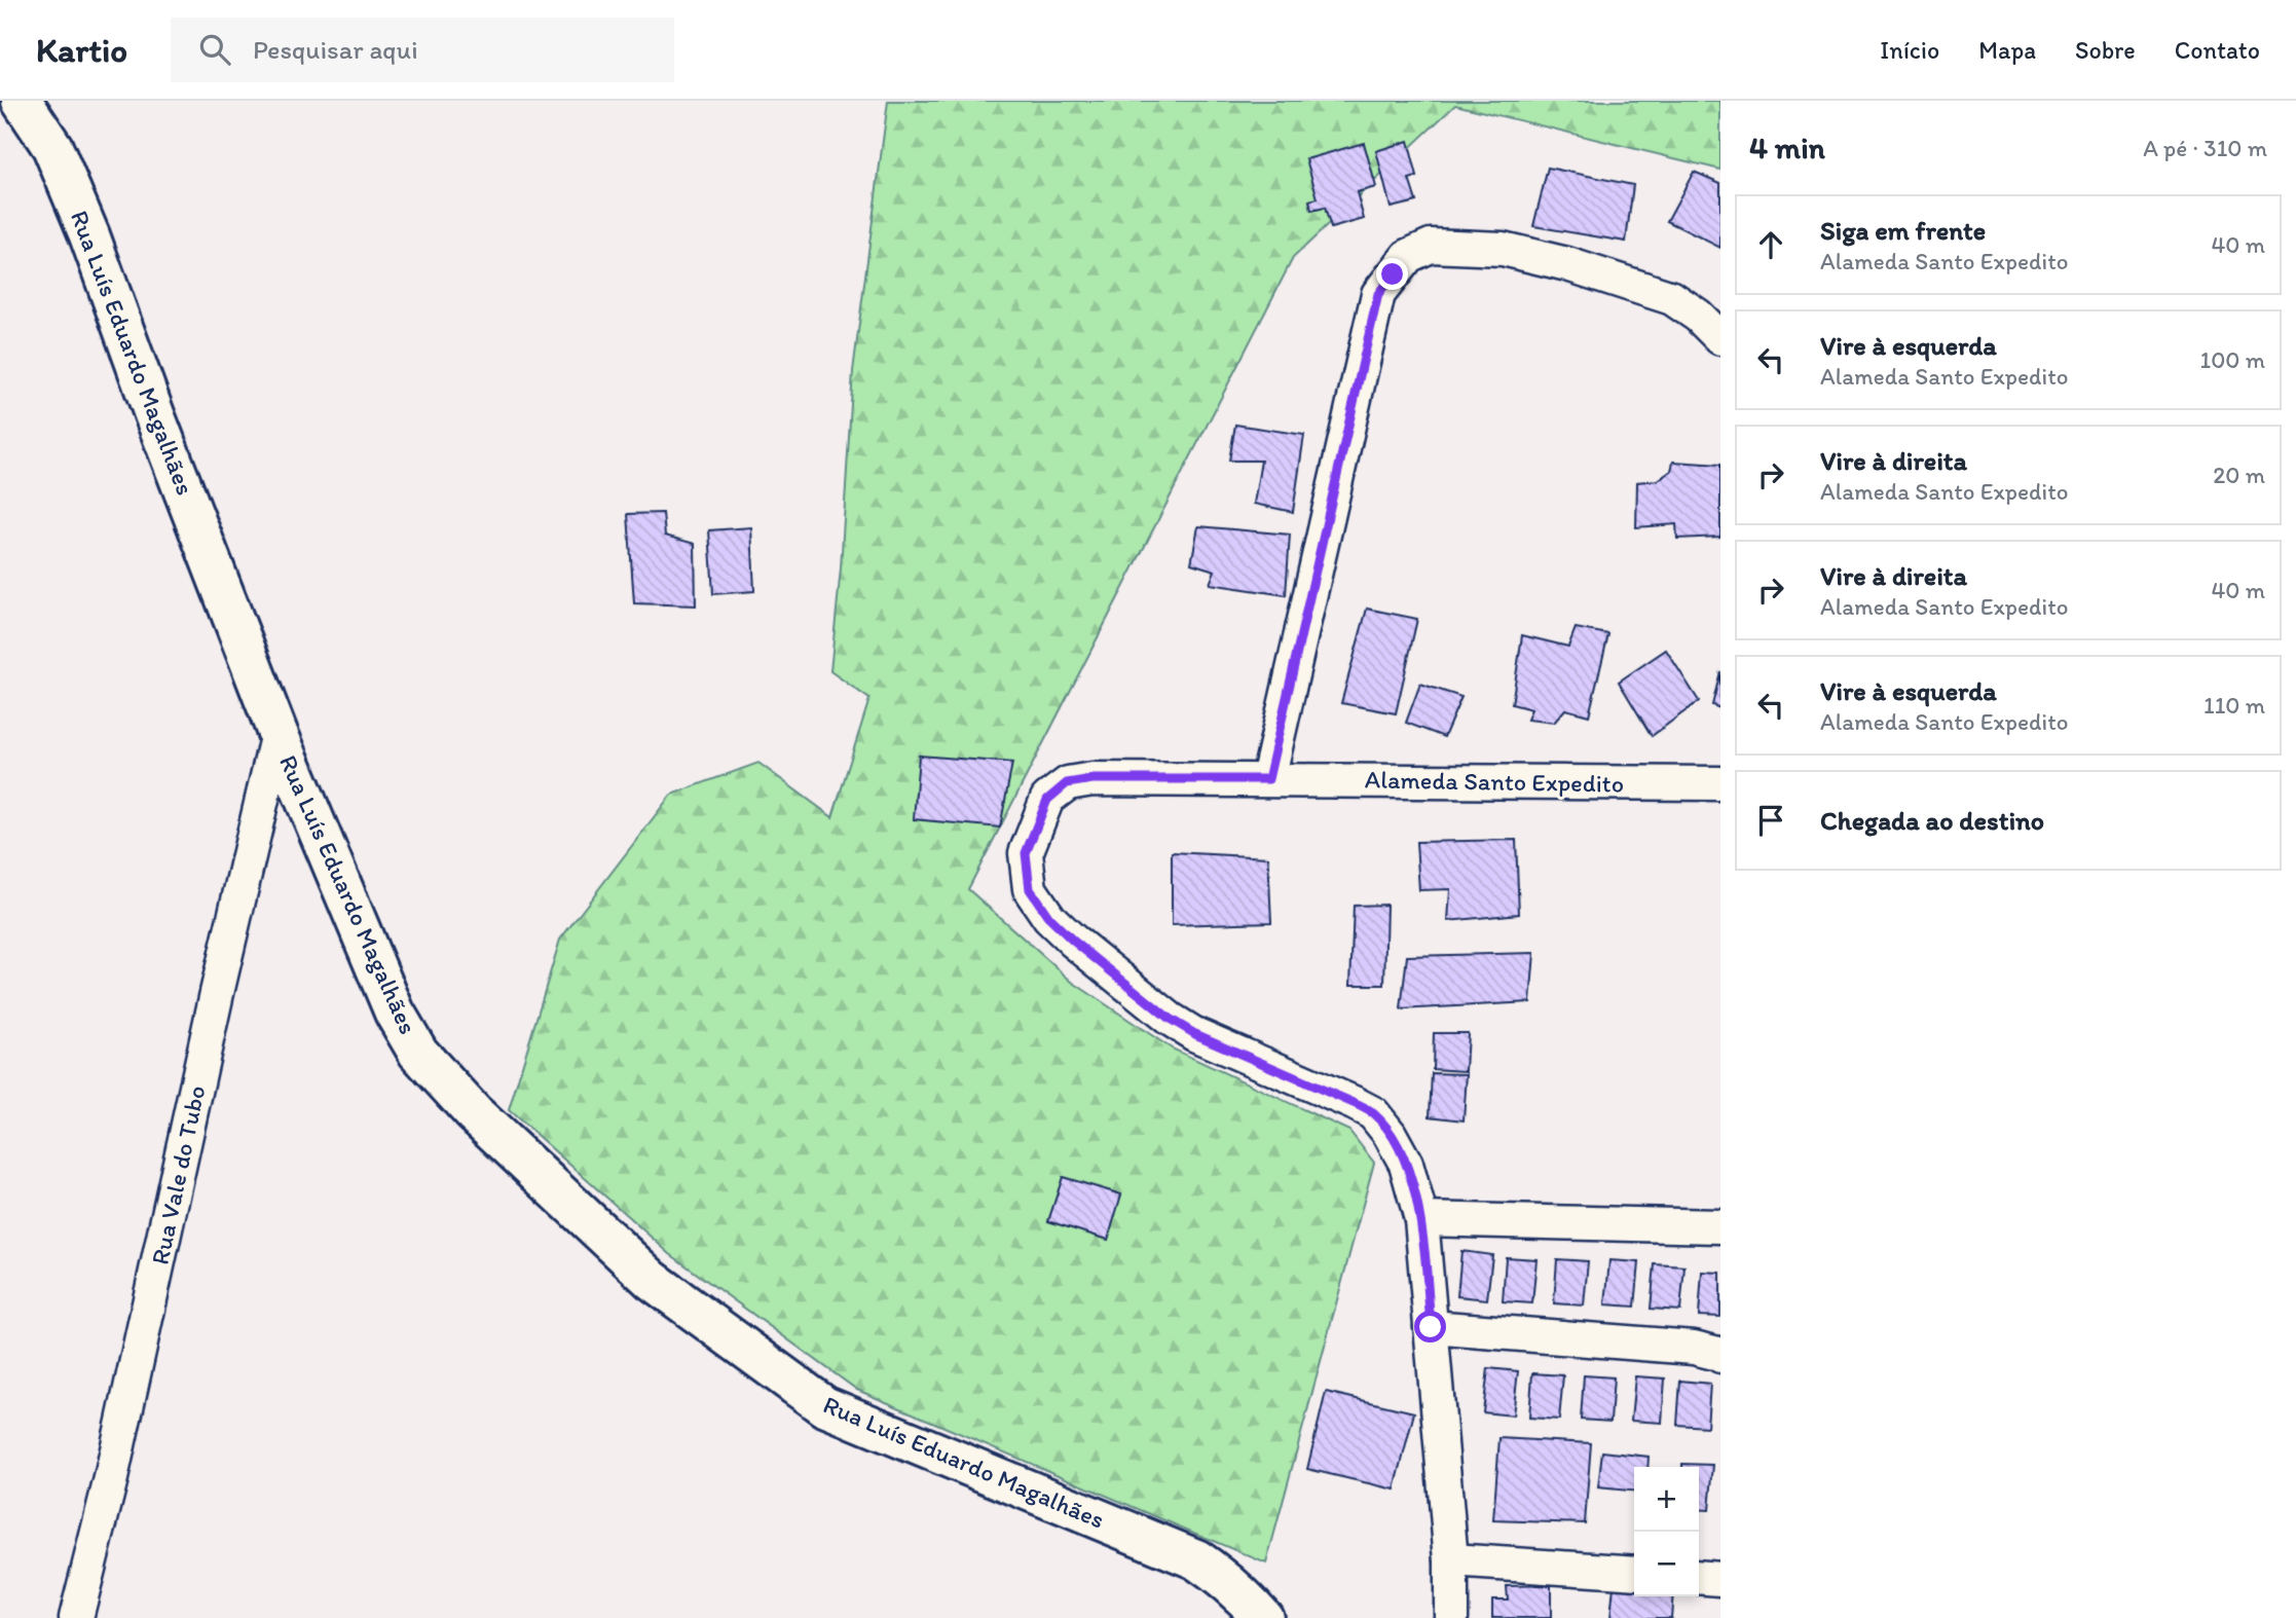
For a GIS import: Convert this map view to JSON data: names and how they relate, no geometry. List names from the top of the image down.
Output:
{
  "streets": {
    "main road": ["Rua Luís Eduardo Magalhães"],
    "street": ["Alameda Santo Expedito", "Rua Vale do Tubo"]
  },
  "crossings": [
    ["Rua Luís Eduardo Magalhães", "Rua Vale do Tubo"]
  ],
  "page": {
    "header": "Kartio",
    "search": "Pesquisar aqui",
    "nav": [
      "Início",
      "Mapa",
      "Sobre",
      "Contato"
    ],
    "heading": ["4 min", "A pé · 310 m"],
    "list": [
      ["Siga em frente", "Alameda Santo Expedito", "40 m"],
      ["Vire à esquerda", "Alameda Santo Expedito", "100 m"],
      ["Vire à direita", "Alameda Santo Expedito", "20 m"],
      ["Vire à direita", "Alameda Santo Expedito", "40 m"],
      ["Vire à esquerda", "Alameda Santo Expedito", "110 m"],
      "Chegada ao destino"
    ],
    "map_buttons": ["+", "−"]
  }
}
